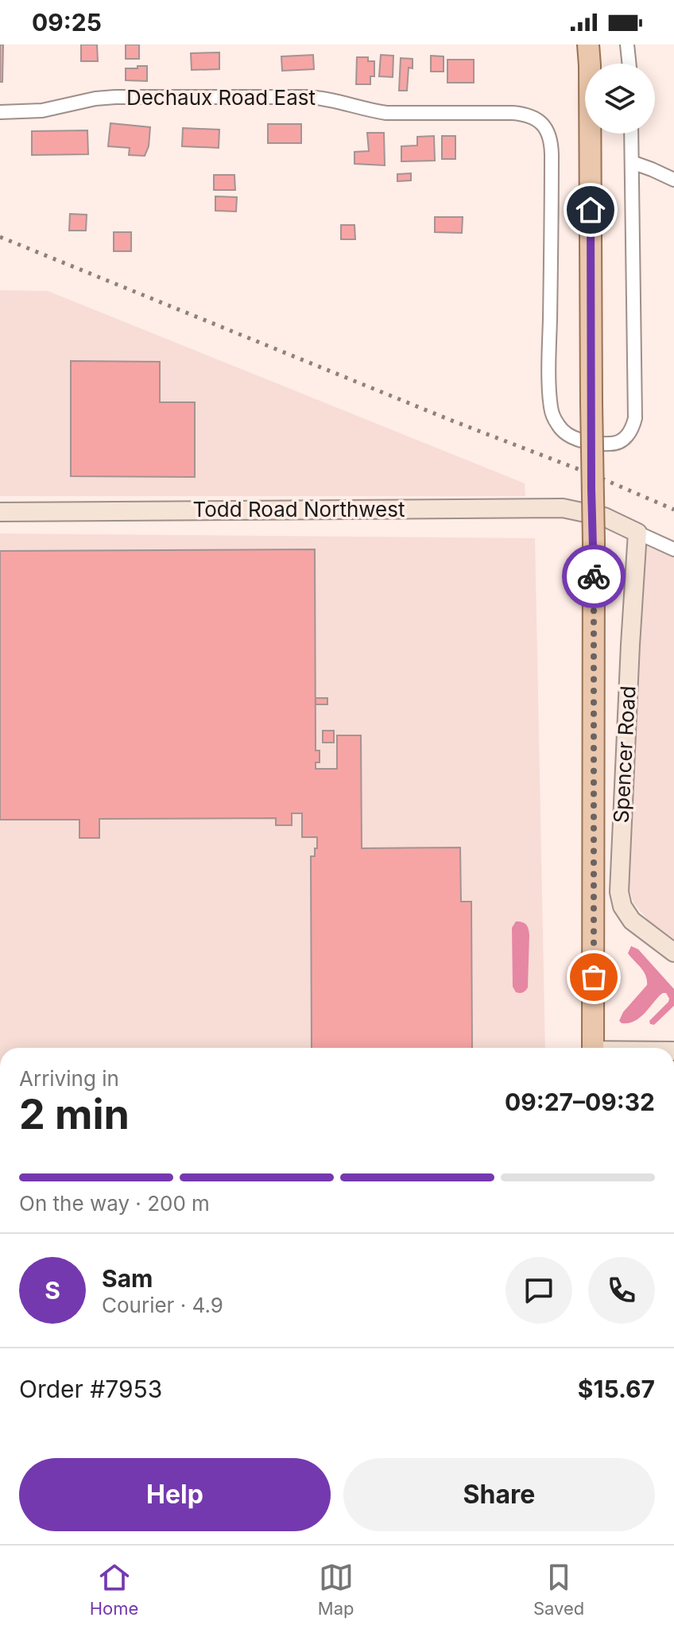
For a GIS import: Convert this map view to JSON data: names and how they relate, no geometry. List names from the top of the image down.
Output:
{
  "streets": {
    "street": ["Dechaux Road East", "Todd Road Northwest", "Spencer Road"]
  },
  "crossings": [
    ["Todd Road Northwest", "Spencer Road"]
  ],
  "page": {
    "status": "09:25",
    "heading": ["2 min", "Arriving in", "09:27–09:32"],
    "panel": [
      "Sam",
      "Courier · 4.9",
      "Order #7953",
      "$15.67"
    ],
    "bar": "On the way · 200 m",
    "round": "S",
    "buttons": ["Help", "Share"],
    "tabs": ["Home", "Map", "Saved"]
  }
}
